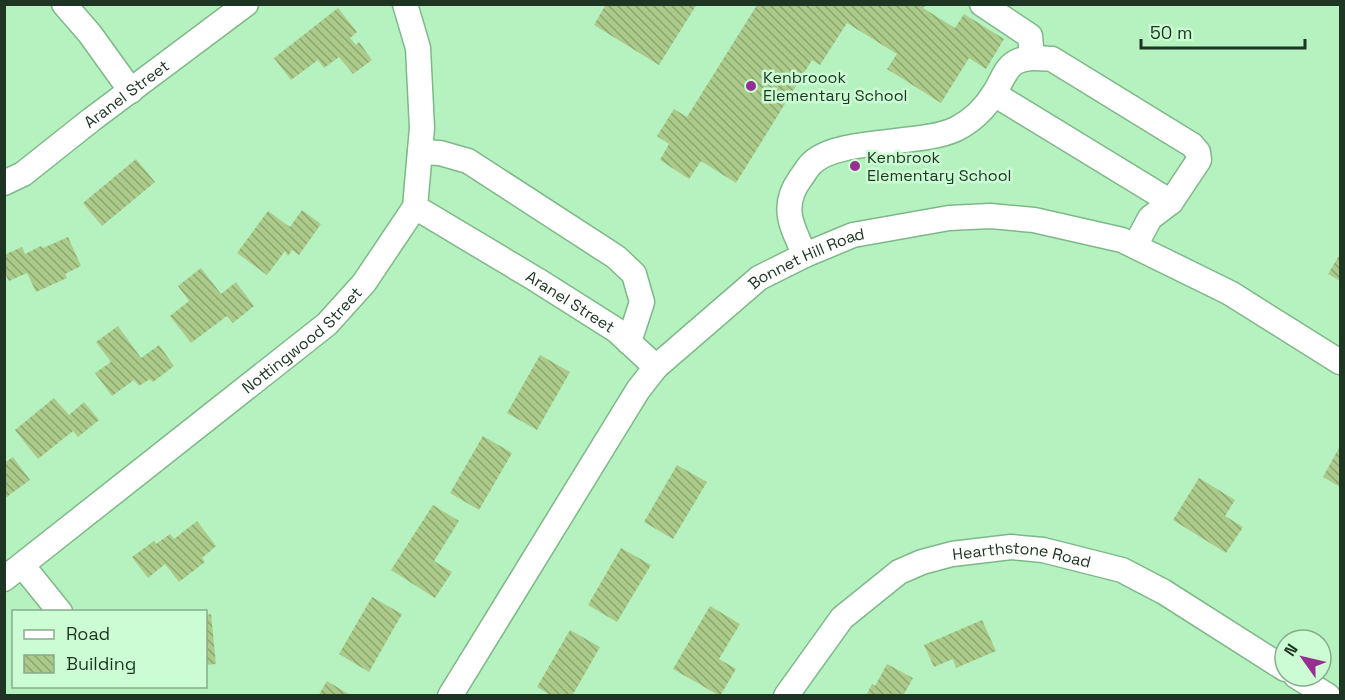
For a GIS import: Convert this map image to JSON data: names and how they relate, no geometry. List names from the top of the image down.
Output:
{
  "streets": {
    "street": [
      "Aranel Street",
      "Bonnet Hill Road",
      "Nottingwood Street",
      "Hearthstone Road"
    ]
  },
  "crossings": [
    ["Aranel Street", "Bonnet Hill Road"],
    ["Aranel Street", "Nottingwood Street"]
  ],
  "places": ["Kenbroook Elementary School", "Kenbrook Elementary School"],
  "legend": ["Road", "Building"],
  "scale_bar": "50 m",
  "north": "top left"
}
